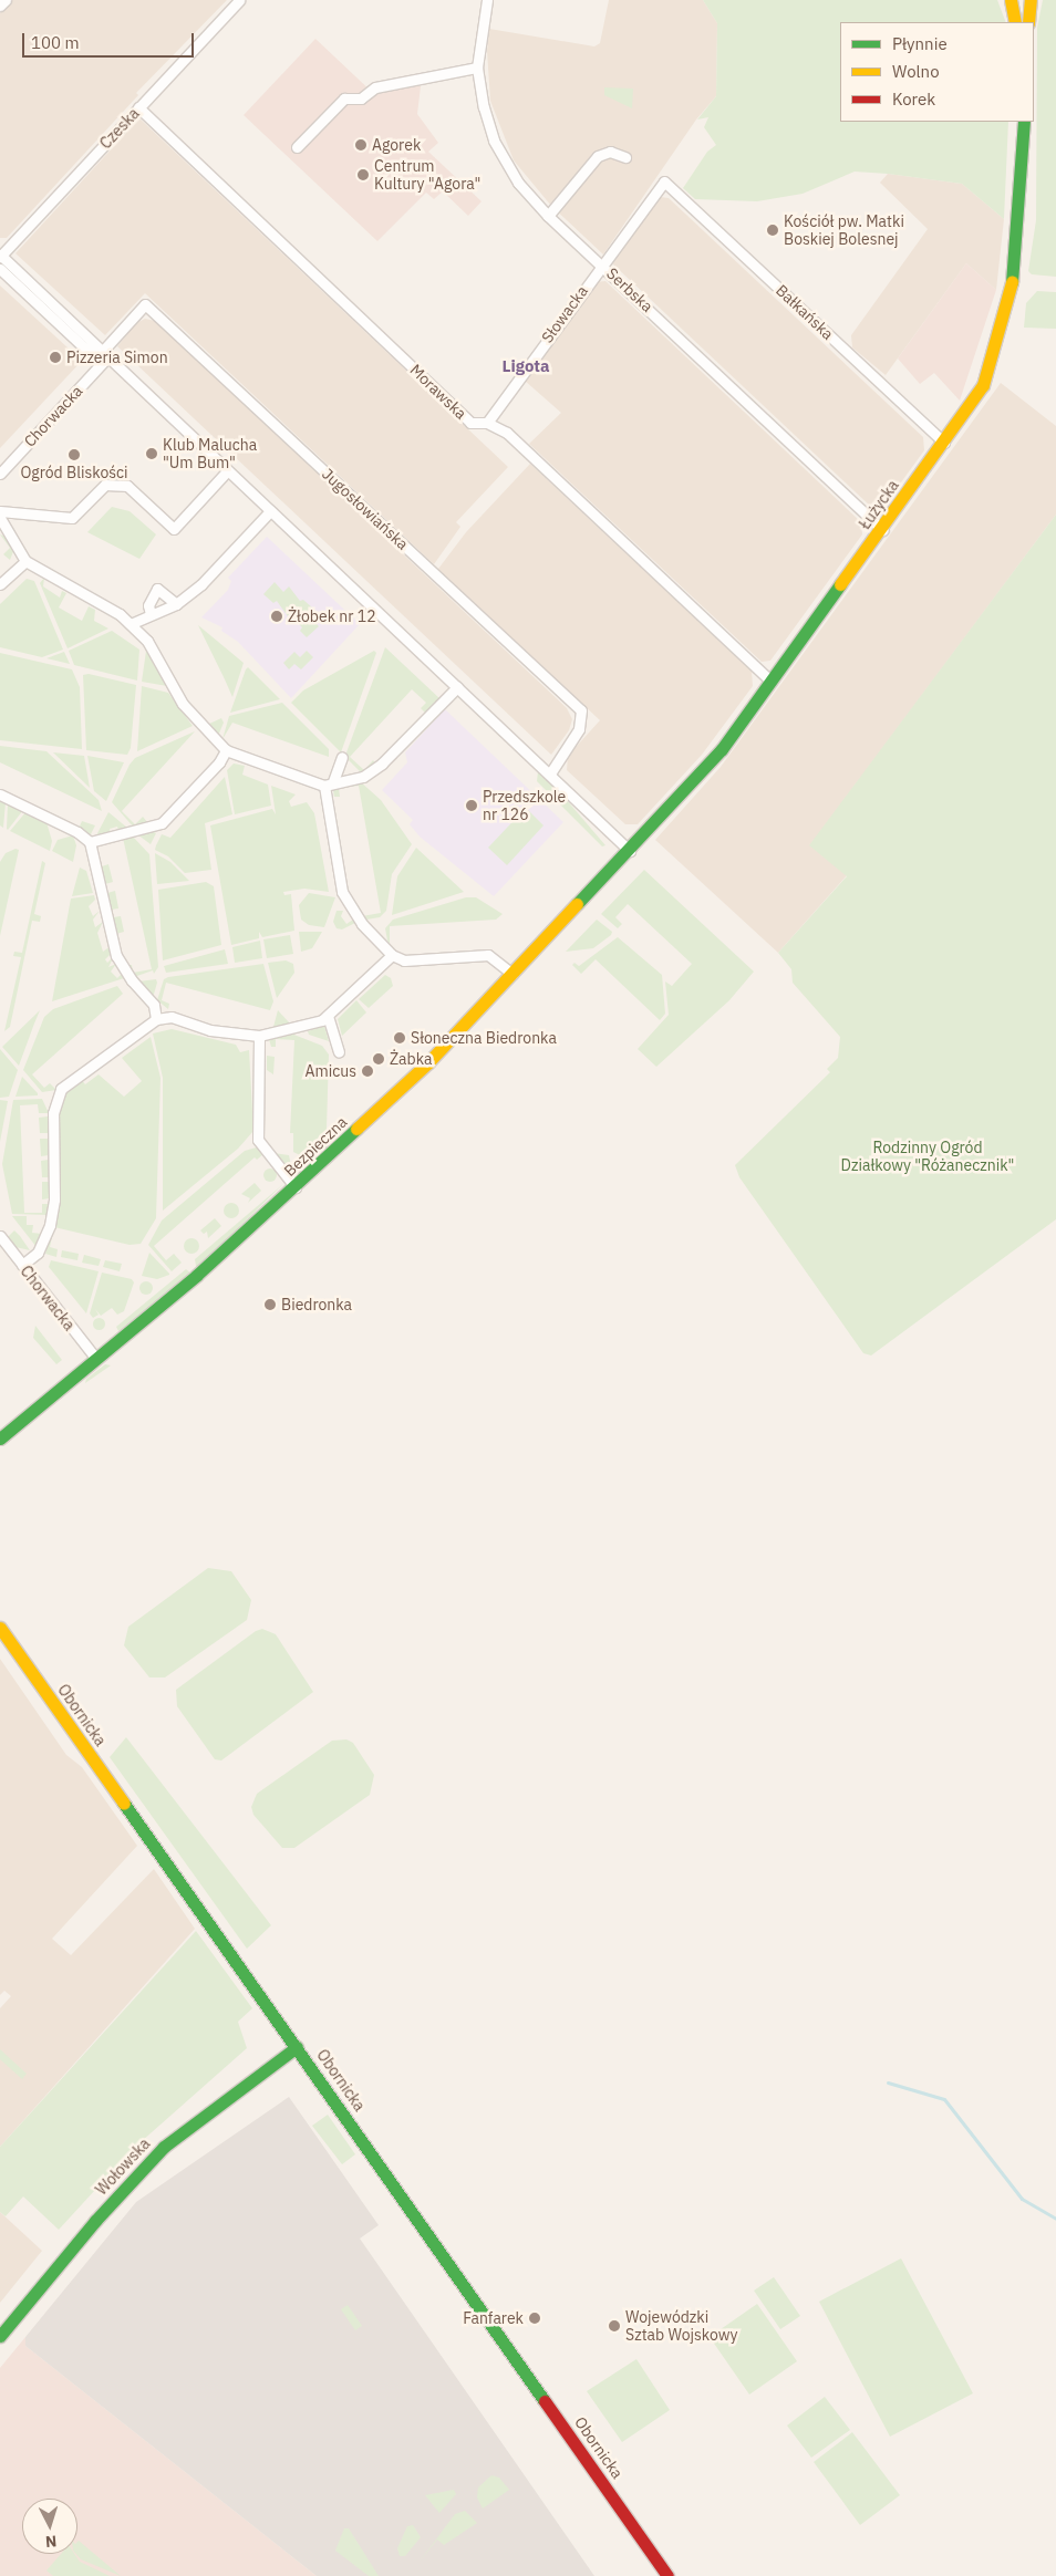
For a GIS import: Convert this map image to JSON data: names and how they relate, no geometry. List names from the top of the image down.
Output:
{
  "streets": {
    "street": [
      "Czeska",
      "Serbska",
      "Bałkańska",
      "Słowacka",
      "Morawska",
      "Chorwacka",
      "Łużycka",
      "Jugosłowiańska",
      "Bezpieczna",
      "Obornicka",
      "Wołowska"
    ]
  },
  "crossings": [
    ["Czeska", "Morawska"],
    ["Serbska", "Słowacka"],
    ["Serbska", "Łużycka"],
    ["Bałkańska", "Słowacka"],
    ["Bałkańska", "Łużycka"],
    ["Słowacka", "Morawska"],
    ["Morawska", "Łużycka"],
    ["Chorwacka", "Jugosłowiańska"],
    ["Chorwacka", "Bezpieczna"],
    ["Łużycka", "Bezpieczna"],
    ["Obornicka", "Wołowska"]
  ],
  "districts": ["Ligota"],
  "parks": ["Rodzinny Ogród Działkowy \"Różanecznik\""],
  "places": [
    "Agorek",
    "Centrum Kultury \"Agora\"",
    "Kościół pw. Matki Boskiej Bolesnej",
    "Pizzeria Simon",
    "Klub Malucha \"Um Bum\"",
    "Ogród Bliskości",
    "Żłobek nr 12",
    "Przedszkole nr 126",
    "Słoneczna Biedronka",
    "Żabka",
    "Amicus",
    "Biedronka",
    "Fanfarek",
    "Wojewódzki Sztab Wojskowy"
  ],
  "legend": ["Płynnie", "Wolno", "Korek"],
  "scale_bar": "100 m",
  "north": "bottom"
}
